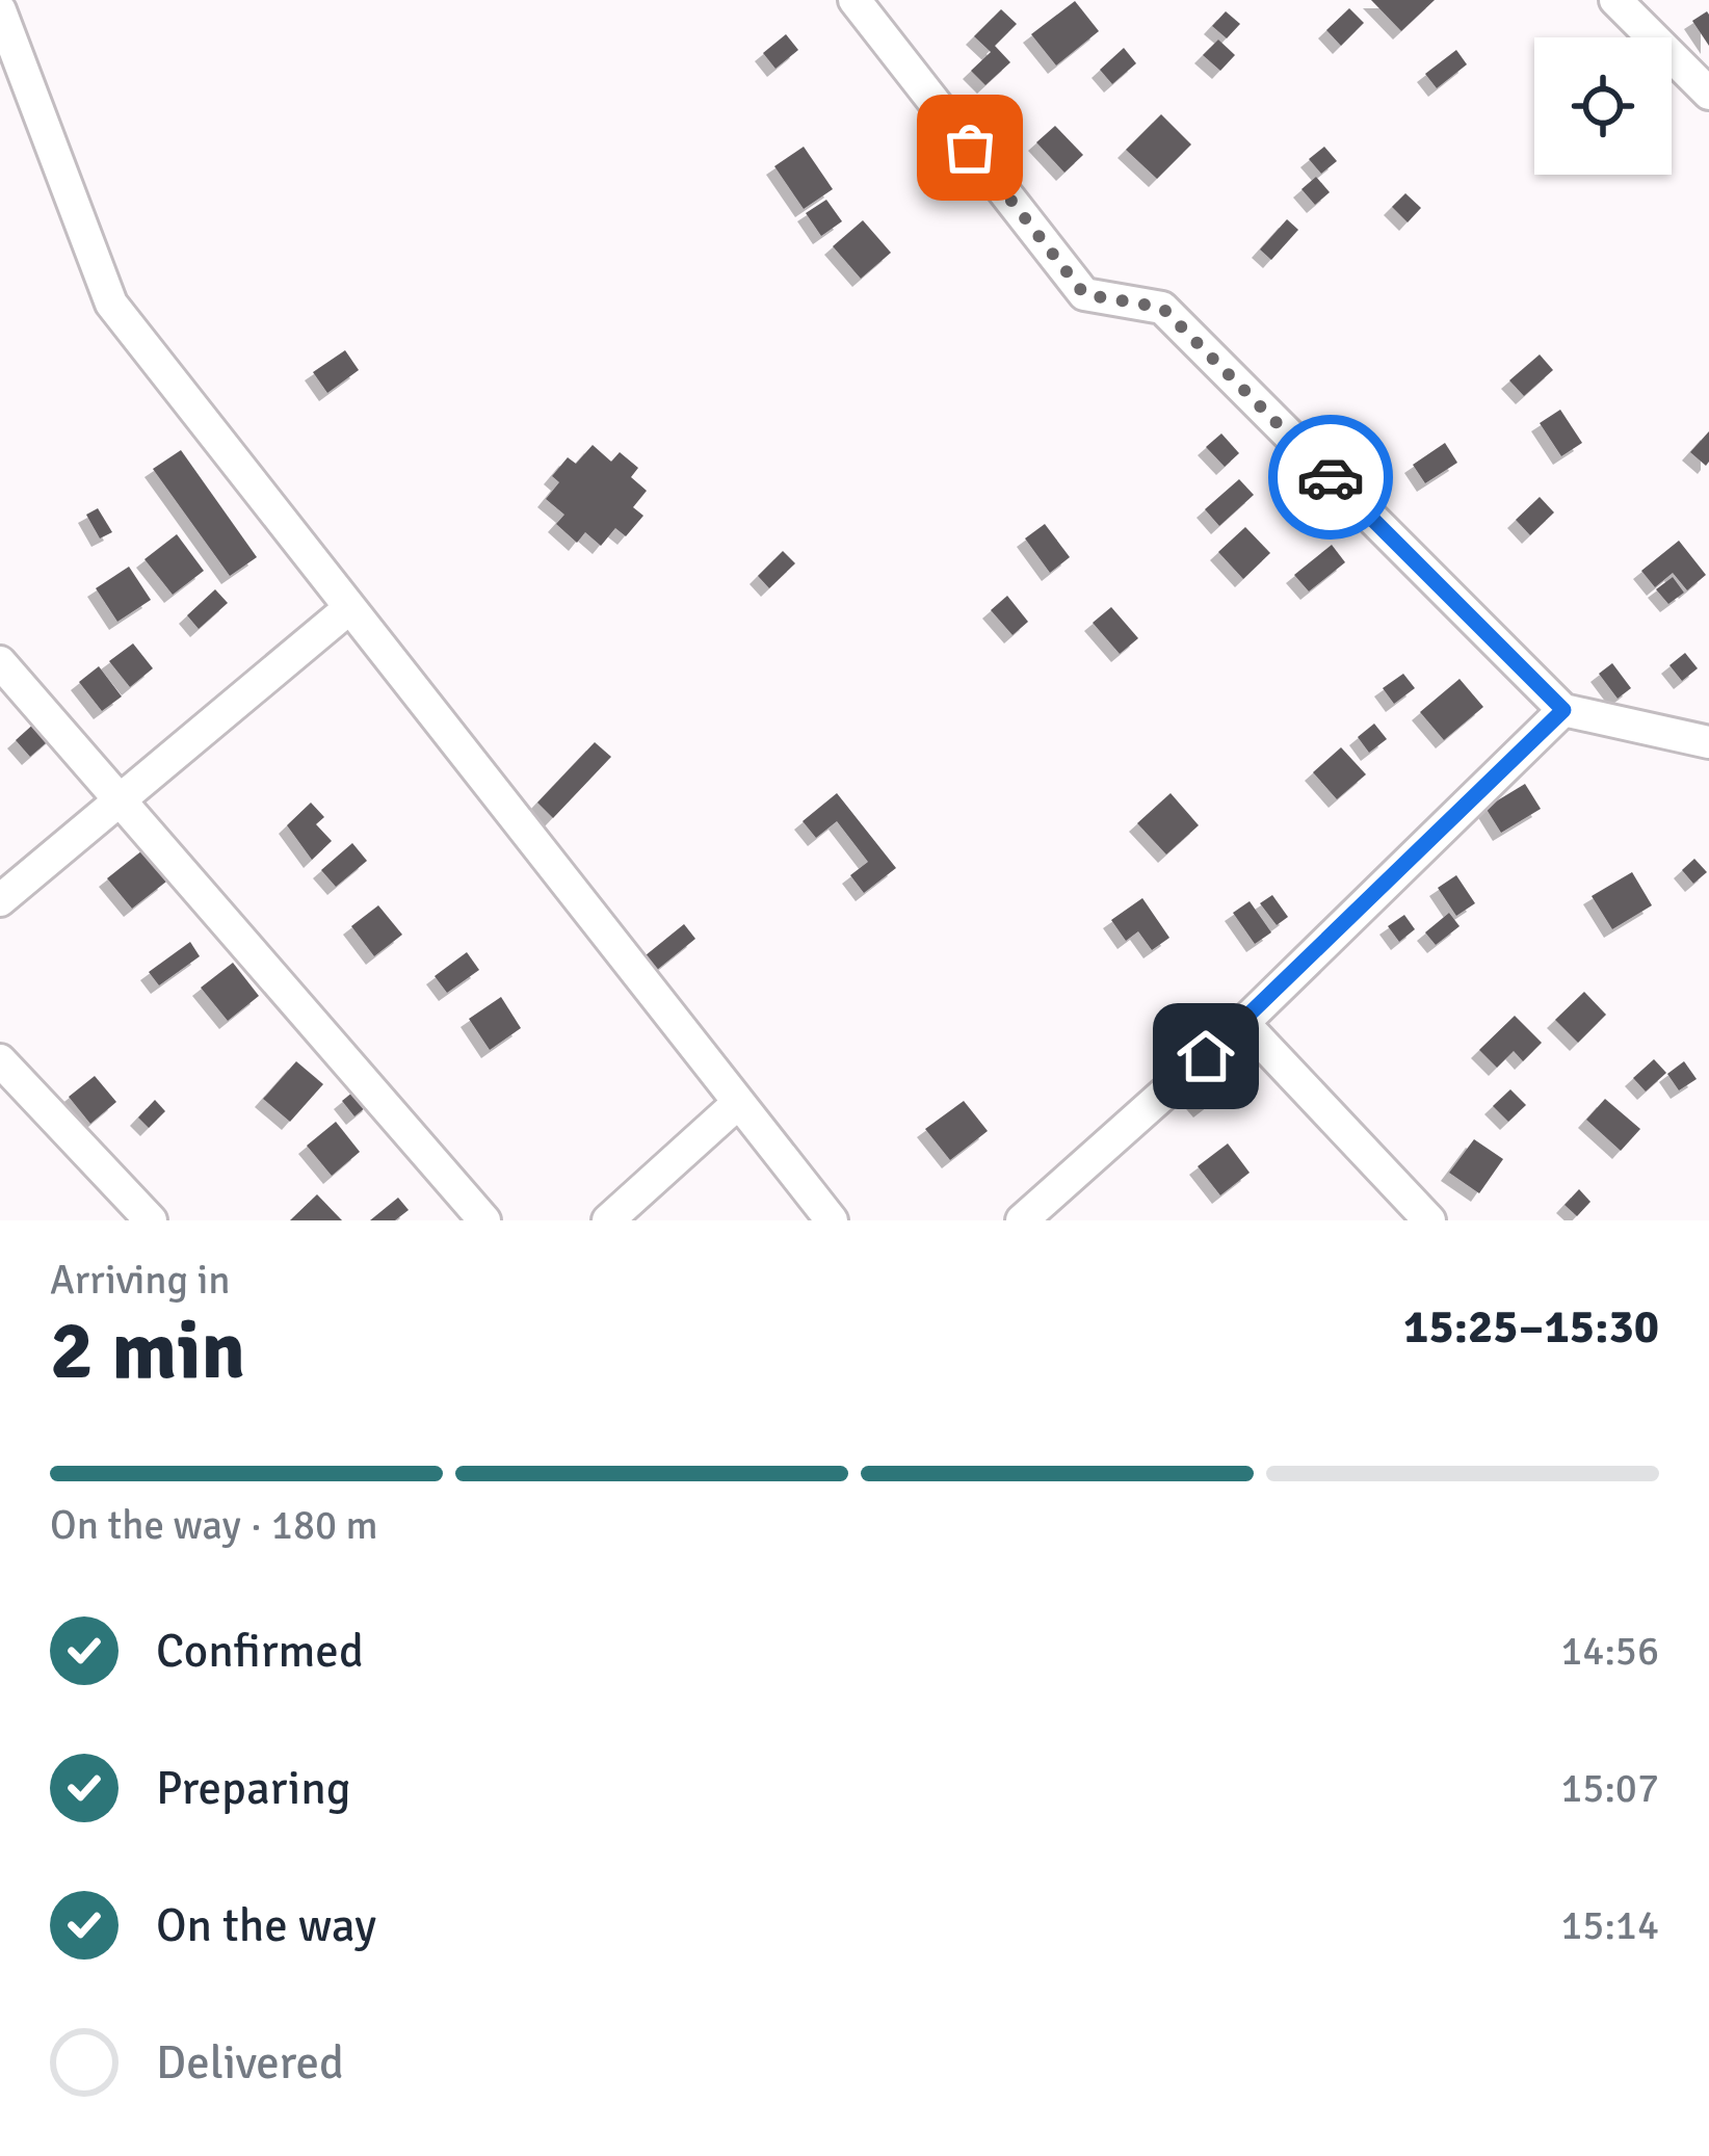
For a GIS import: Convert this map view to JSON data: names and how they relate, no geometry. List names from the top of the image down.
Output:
{
  "page": {
    "heading": ["2 min", "Arriving in", "15:25–15:30"],
    "bar": "On the way · 180 m",
    "list": [
      ["Confirmed", "14:56"],
      ["Preparing", "15:07"],
      ["On the way", "15:14"],
      "Delivered"
    ]
  }
}
